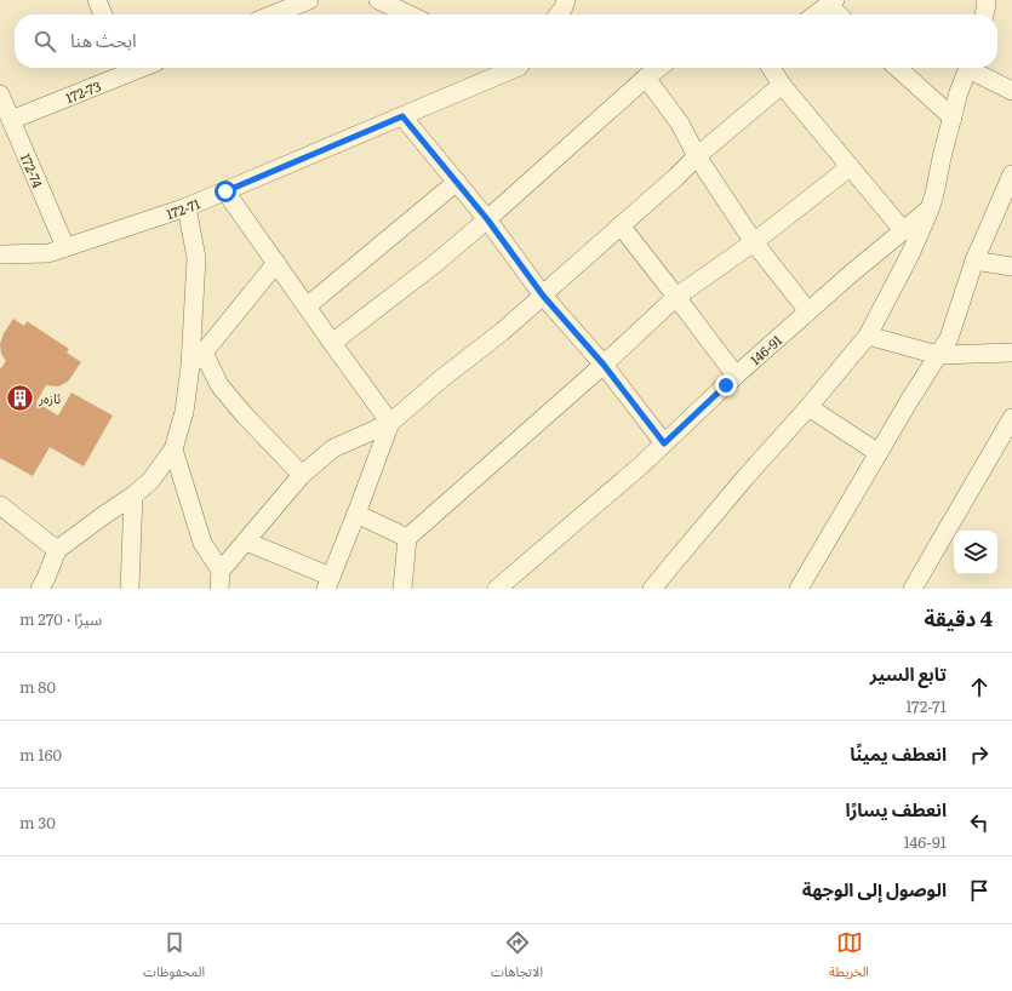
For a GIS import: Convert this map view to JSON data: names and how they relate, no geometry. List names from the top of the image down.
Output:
{
  "streets": {
    "street": [
      "172-73",
      "172-74",
      "172-71",
      "146-91"
    ]
  },
  "crossings": [
    ["172-73", "172-74"],
    ["172-74", "172-71"]
  ],
  "places": {
    "building": ["ئازەر"]
  },
  "page": {
    "search": "ابحث هنا",
    "heading": ["4 دقيقة", "سيرًا · 270 m"],
    "list": [
      ["تابع السير", "172-71", "80 m"],
      ["انعطف يمينًا", "160 m"],
      ["انعطف يسارًا", "146-91", "30 m"],
      "الوصول إلى الوجهة"
    ],
    "nav": ["الخريطة", "الاتجاهات", "المحفوظات"]
  }
}
